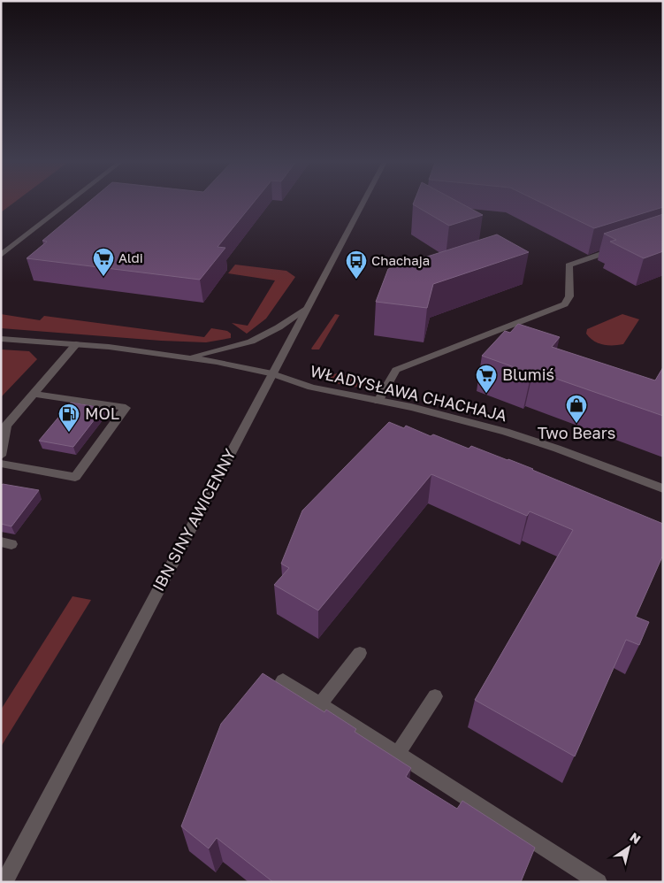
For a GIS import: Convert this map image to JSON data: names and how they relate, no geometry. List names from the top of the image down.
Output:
{
  "streets": {
    "street": ["WŁADYSŁAWA CHACHAJA", "IBN SINY AWICENNY"]
  },
  "crossings": [
    ["WŁADYSŁAWA CHACHAJA", "IBN SINY AWICENNY"]
  ],
  "places": {
    "supermarket": ["Aldi", "Blumiś"],
    "bus stop": ["Chachaja"],
    "shop": ["Two Bears"],
    "fuel station": ["MOL"]
  },
  "north": "top right"
}
